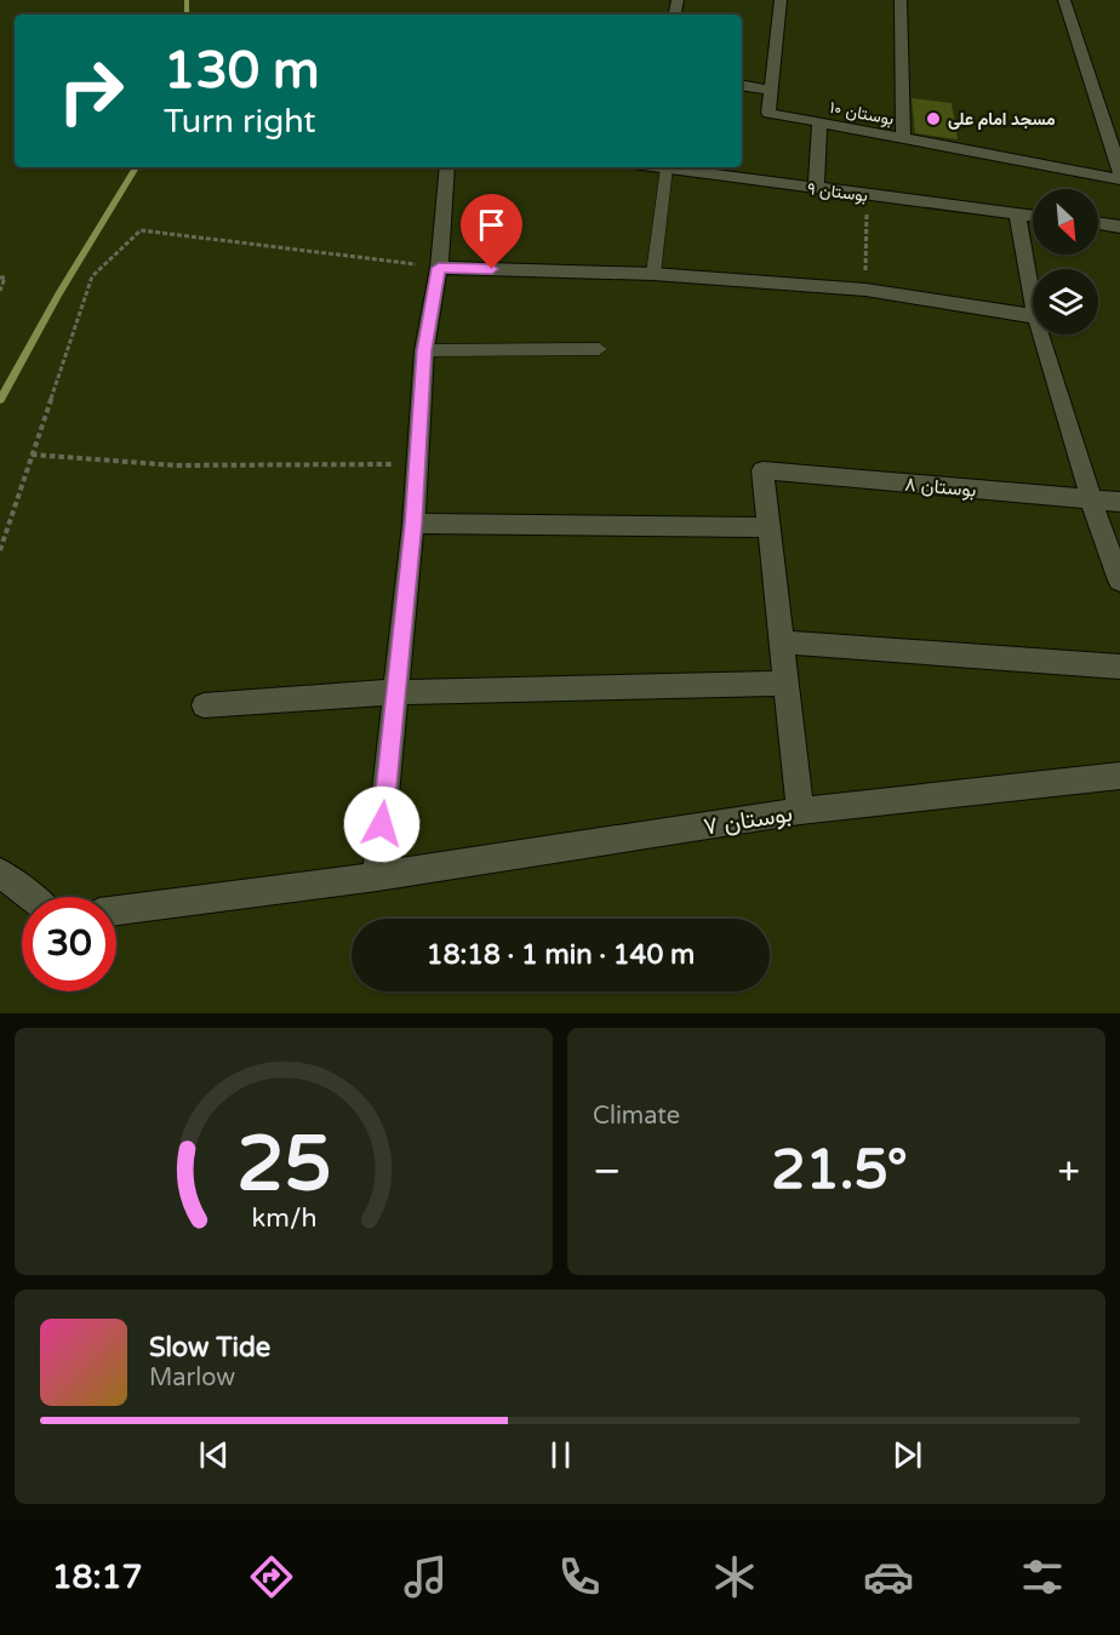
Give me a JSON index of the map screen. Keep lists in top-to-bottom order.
{
  "streets": {
    "street": [
      "بوستان ۱۰",
      "بوستان ۹",
      "بوستان ۸",
      "بوستان ۷"
    ]
  },
  "places": ["مسجد امام علی"],
  "north": "bottom right",
  "page": {
    "turn": ["130 m", "Turn right"],
    "limit": "30",
    "trip": "18:18 · 1 min · 140 m",
    "tile": "Climate",
    "heat": ["−", "21.5°", "+"],
    "song": ["Slow Tide", "Marlow"],
    "tabs": "18:17",
    "gauge": ["25", "km/h"]
  }
}
